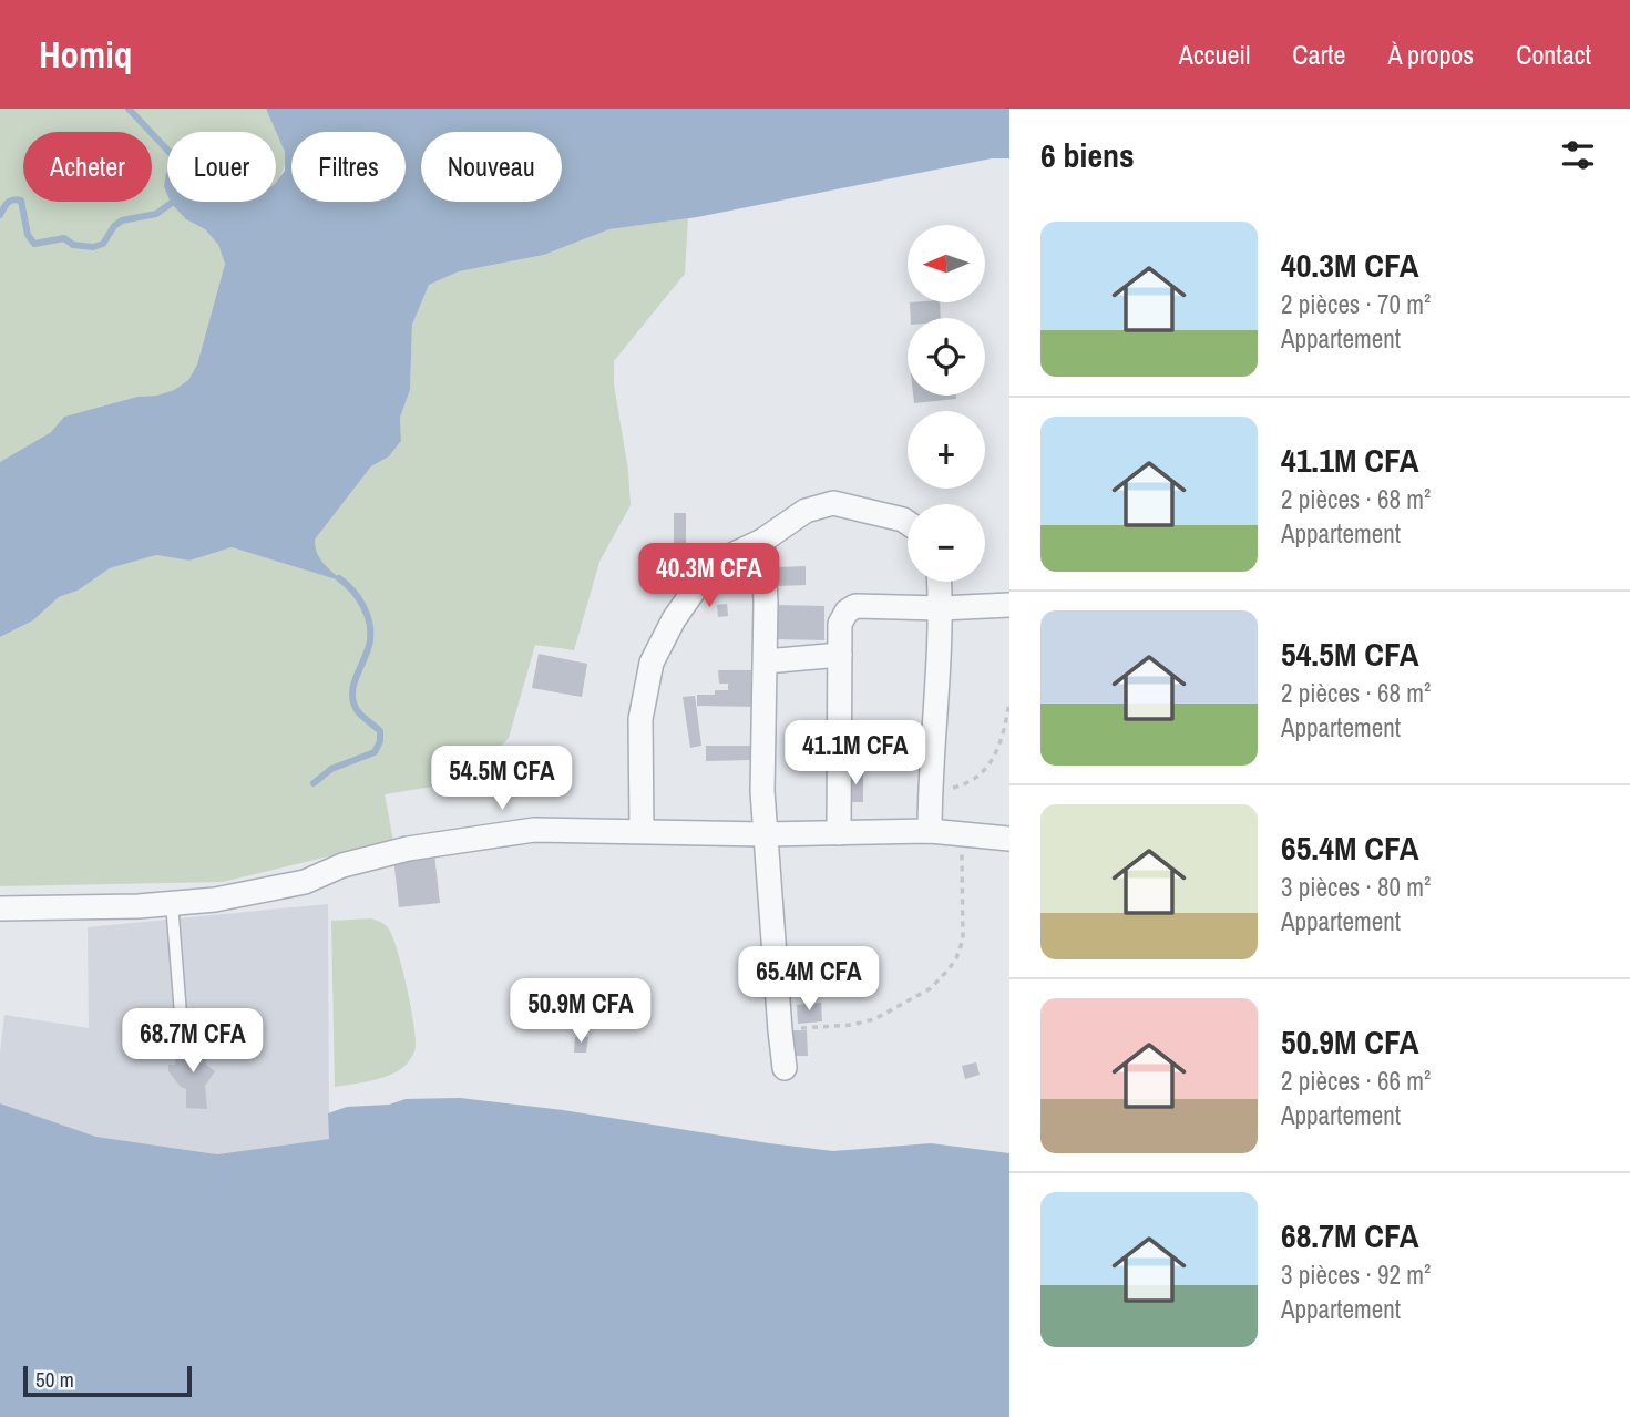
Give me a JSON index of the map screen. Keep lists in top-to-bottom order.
{
  "scale_bar": "50 m",
  "north": "left",
  "page": {
    "header": "Homiq",
    "nav": [
      "Accueil",
      "Carte",
      "À propos",
      "Contact"
    ],
    "heading": "6 biens",
    "chip": [
      "Acheter",
      "Louer",
      "Filtres",
      "Nouveau"
    ],
    "list": [
      {
        "name": "40.3M CFA",
        "note": "2 pièces · 70 m² · Appartement"
      },
      {
        "name": "41.1M CFA",
        "note": "2 pièces · 68 m² · Appartement"
      },
      {
        "name": "54.5M CFA",
        "note": "2 pièces · 68 m² · Appartement"
      },
      {
        "name": "65.4M CFA",
        "note": "3 pièces · 80 m² · Appartement"
      },
      {
        "name": "50.9M CFA",
        "note": "2 pièces · 66 m² · Appartement"
      },
      {
        "name": "68.7M CFA",
        "note": "3 pièces · 92 m² · Appartement"
      }
    ],
    "map_buttons": ["+", "−"],
    "price": [
      "40.3M CFA",
      "41.1M CFA",
      "54.5M CFA",
      "65.4M CFA",
      "50.9M CFA",
      "68.7M CFA"
    ],
    "scale": "50 m"
  }
}
